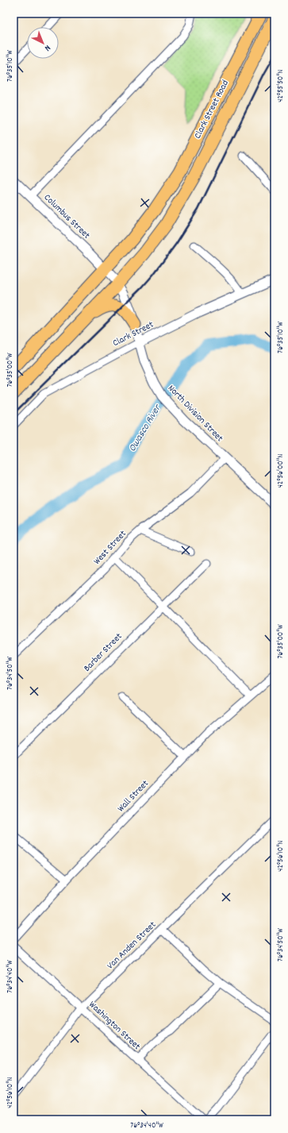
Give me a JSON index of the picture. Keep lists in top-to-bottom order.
{
  "streets": {
    "highway": ["Clark Street Road"],
    "street": [
      "Columbus Street",
      "Clark Street",
      "North Division Street",
      "West Street",
      "Barber Street",
      "Wall Street",
      "Van Anden Street",
      "Washington Street"
    ]
  },
  "crossings": [
    ["Clark Street Road", "Columbus Street"],
    ["Clark Street Road", "North Division Street"],
    ["Columbus Street", "North Division Street"],
    ["Clark Street", "North Division Street"],
    ["North Division Street", "West Street"],
    ["Van Anden Street", "Washington Street"]
  ],
  "water": ["Owasco River"],
  "north": "bottom right",
  "coordinates": [
    "76°35'10\"W",
    "42°55'50\"N",
    "76°35'00\"W",
    "42°56'00\"N",
    "76°34'50\"W",
    "42°56'10\"N",
    "76°34'40\"W"
  ]
}
